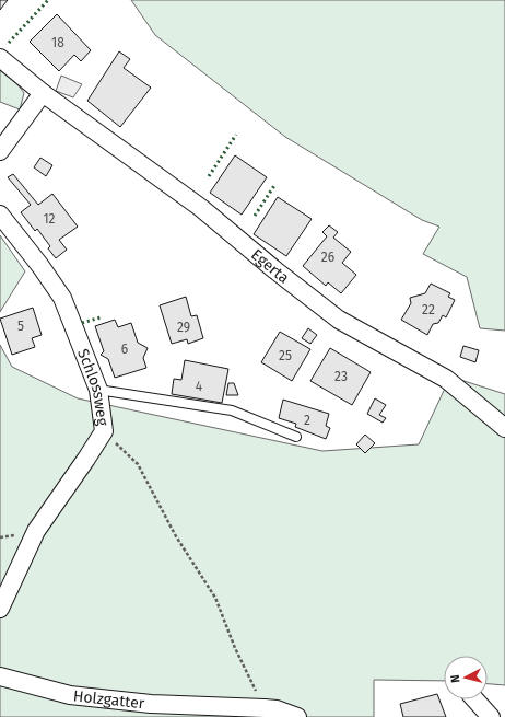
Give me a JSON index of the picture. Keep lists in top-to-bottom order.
{
  "streets": {
    "street": ["Egerta", "Schlossweg", "Holzgatter"]
  },
  "house_numbers": [
    "18",
    "12",
    "26",
    "22",
    "5",
    "29",
    "6",
    "25",
    "23",
    "4",
    "2"
  ],
  "north": "left"
}
